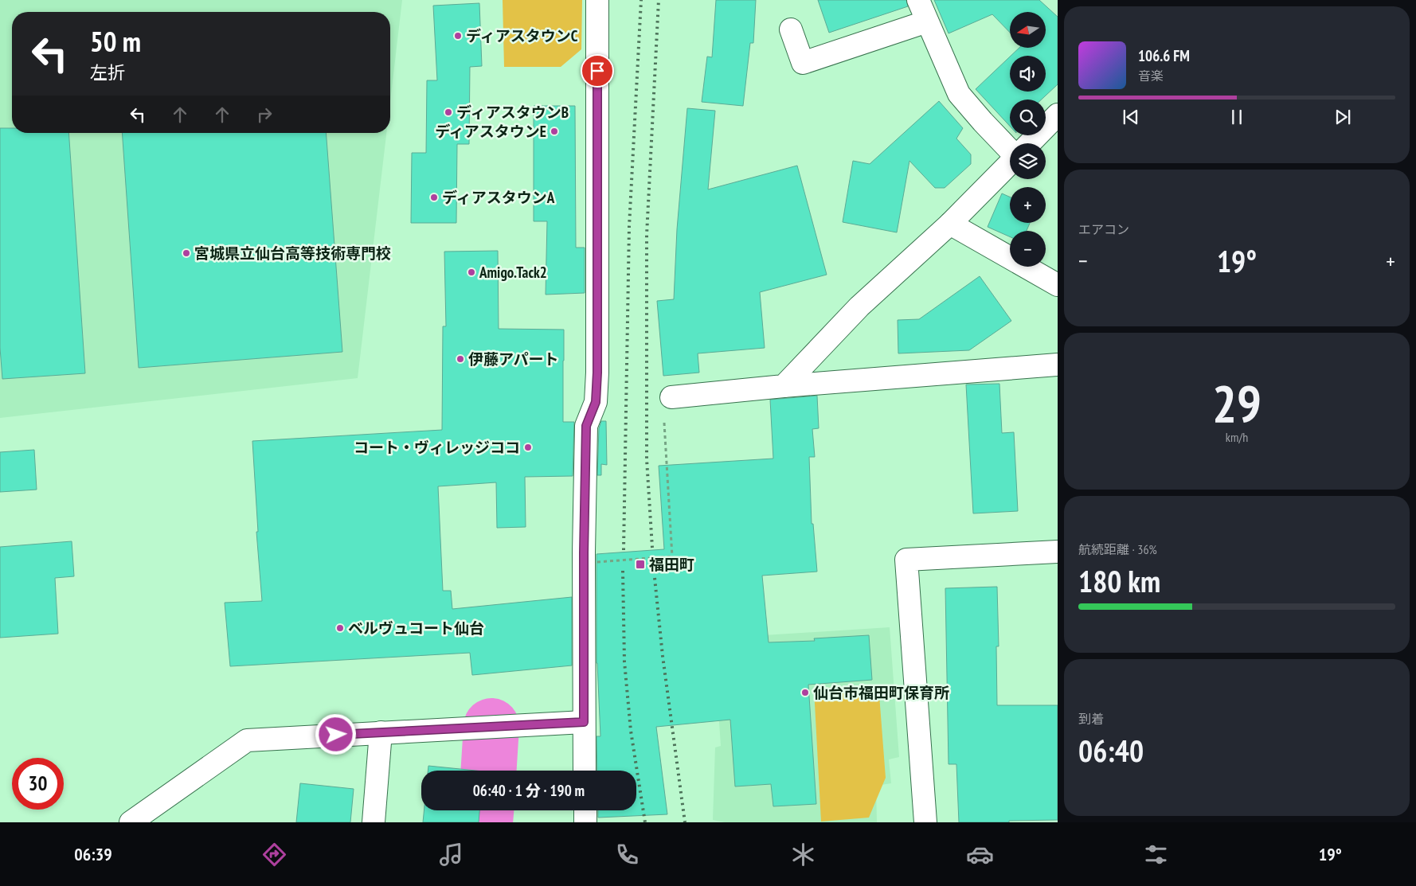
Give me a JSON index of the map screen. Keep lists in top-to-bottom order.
{
  "places": {
    "other": [
      "ディアスタウンC",
      "ディアスタウンB",
      "ディアスタウンE",
      "ディアスタウンA",
      "宮城県立仙台高等技術専門校",
      "Amigo.Tack2",
      "伊藤アパート",
      "コート・ヴィレッジココ",
      "ベルヴュコート仙台",
      "仙台市福田町保育所"
    ],
    "transit": ["福田町"]
  },
  "north": "left",
  "page": {
    "map_buttons": ["+", "−"],
    "turn": ["50 m", "左折"],
    "song": ["106.6 FM", "音楽"],
    "tile": [
      "エアコン",
      ["29", "km/h"],
      ["航続距離 · 36%", "180 km"],
      ["到着", "06:40"]
    ],
    "heat": ["−", "19°", "+"],
    "limit": "30",
    "trip": "06:40 · 1 分 · 190 m",
    "tabs": ["06:39", "19°"]
  }
}
